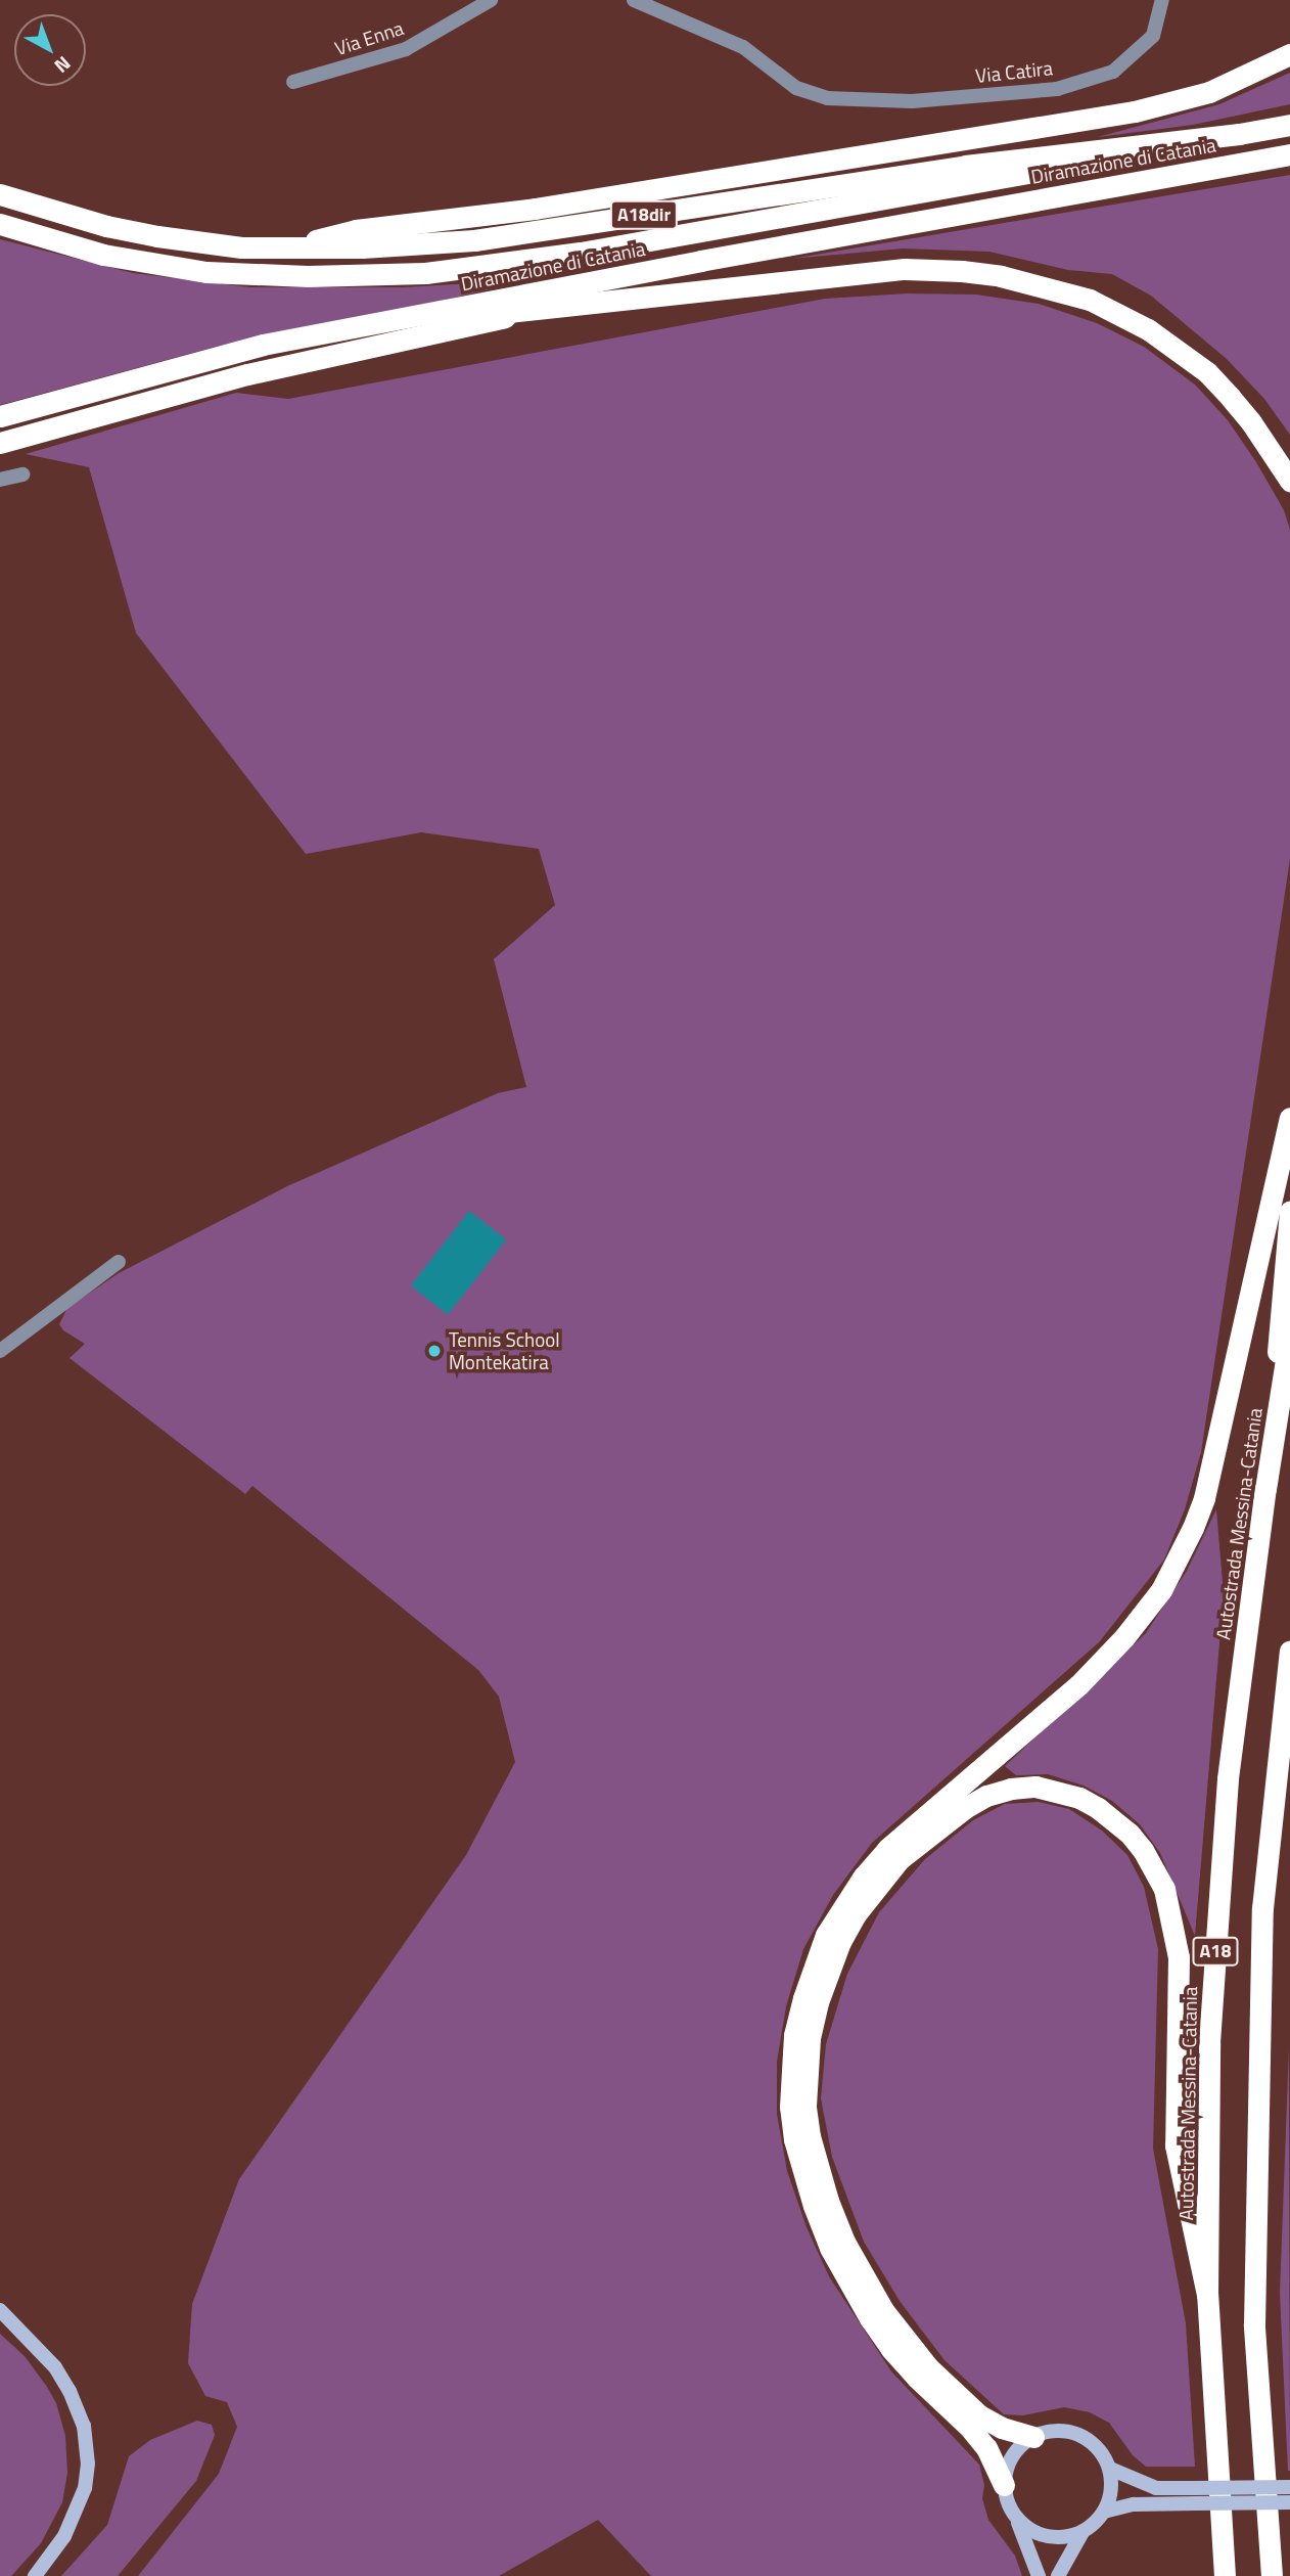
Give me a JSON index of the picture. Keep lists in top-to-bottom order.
{
  "streets": {
    "highway": [
      "Diramazione di Catania",
      "A18dir",
      "Autostrada Messina-Catania",
      "A18"
    ],
    "street": ["Via Enna", "Via Catira"]
  },
  "places": ["Tennis School Montekatira"],
  "north": "bottom right"
}
